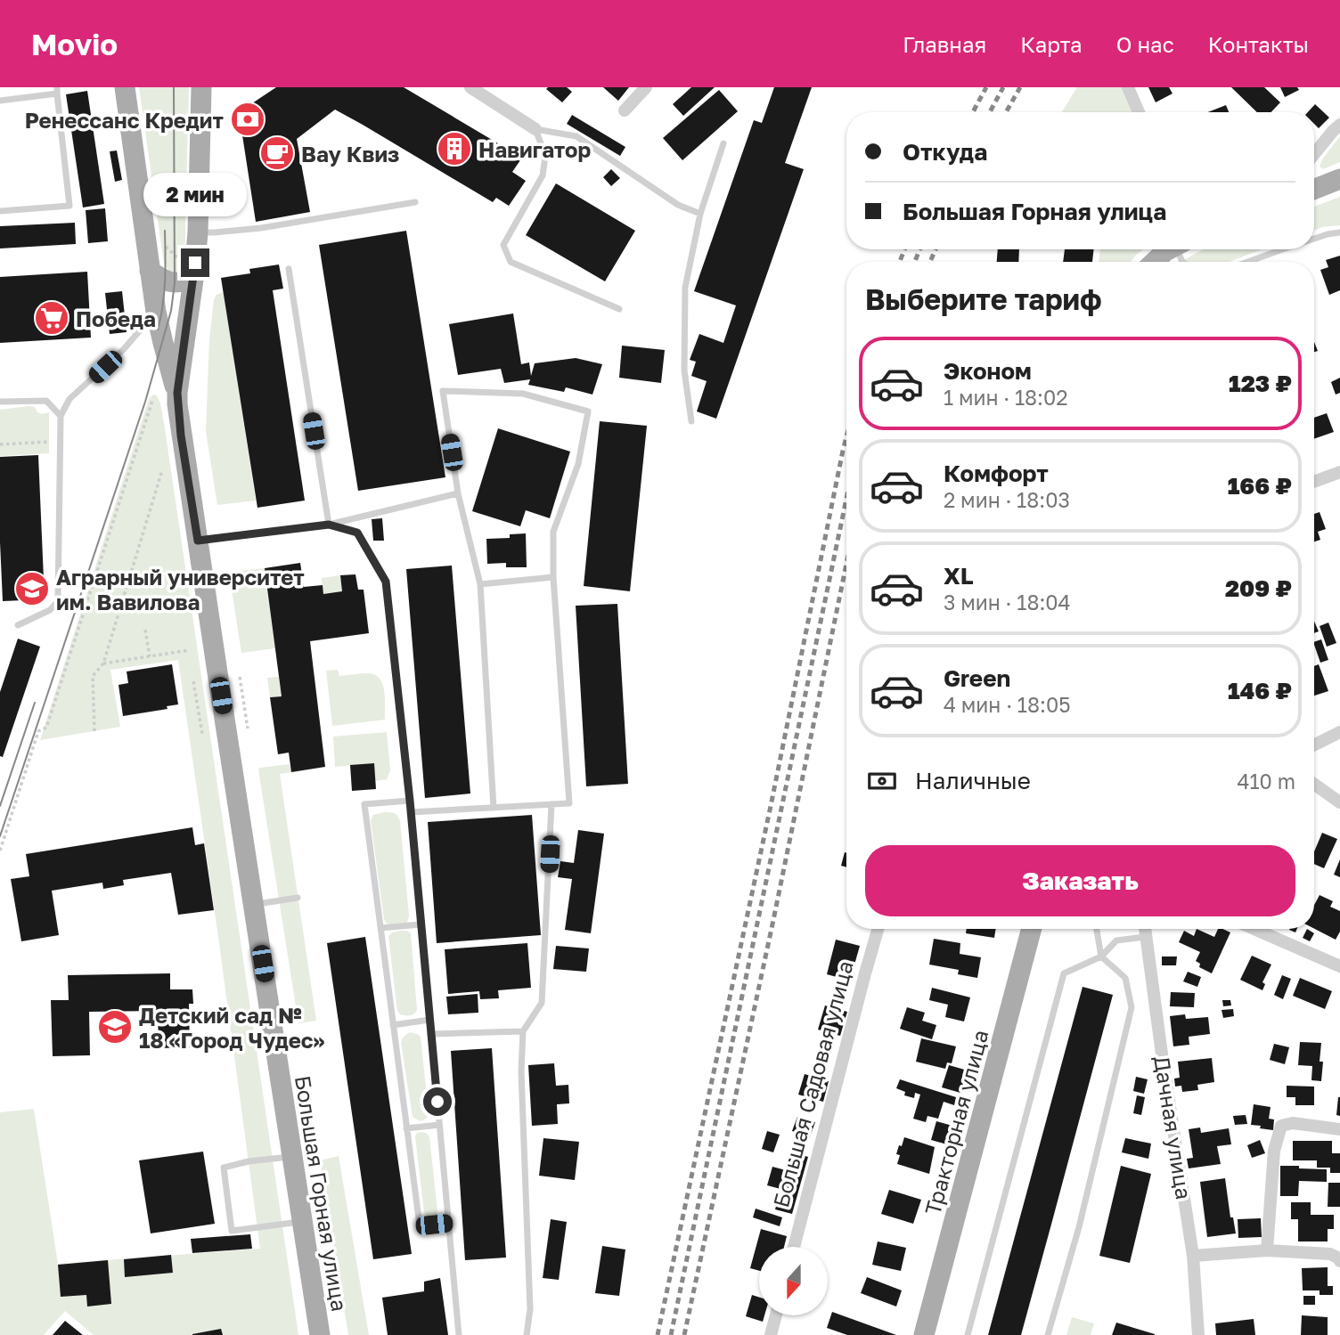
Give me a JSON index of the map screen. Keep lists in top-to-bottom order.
{
  "streets": {
    "main road": ["Тракторная улица", "Большая Горная улица"],
    "street": ["Большая Садовая улица", "Дачная улица"]
  },
  "places": {
    "bank": ["Ренессанс Кредит"],
    "building": ["Навигатор"],
    "cafe": ["Вау Квиз"],
    "supermarket": ["Победа"],
    "school or university": ["Аграрный университет им. Вавилова", "Детский сад № 18 «Город Чудес»"]
  },
  "north": "bottom",
  "page": {
    "header": "Movio",
    "nav": [
      "Главная",
      "Карта",
      "О нас",
      "Контакты"
    ],
    "banner": ["Откуда", "Большая Горная улица"],
    "bubble": "2 мин",
    "heading": "Выберите тариф",
    "list": [
      {
        "name": "Эконом",
        "note": "1 мин · 18:02",
        "value": "123 ₽"
      },
      {
        "name": "Комфорт",
        "note": "2 мин · 18:03",
        "value": "166 ₽"
      },
      {
        "name": "XL",
        "note": "3 мин · 18:04",
        "value": "209 ₽"
      },
      {
        "name": "Green",
        "note": "4 мин · 18:05",
        "value": "146 ₽"
      }
    ],
    "pay": ["Наличные", "410 m"],
    "buttons": "Заказать"
  }
}
